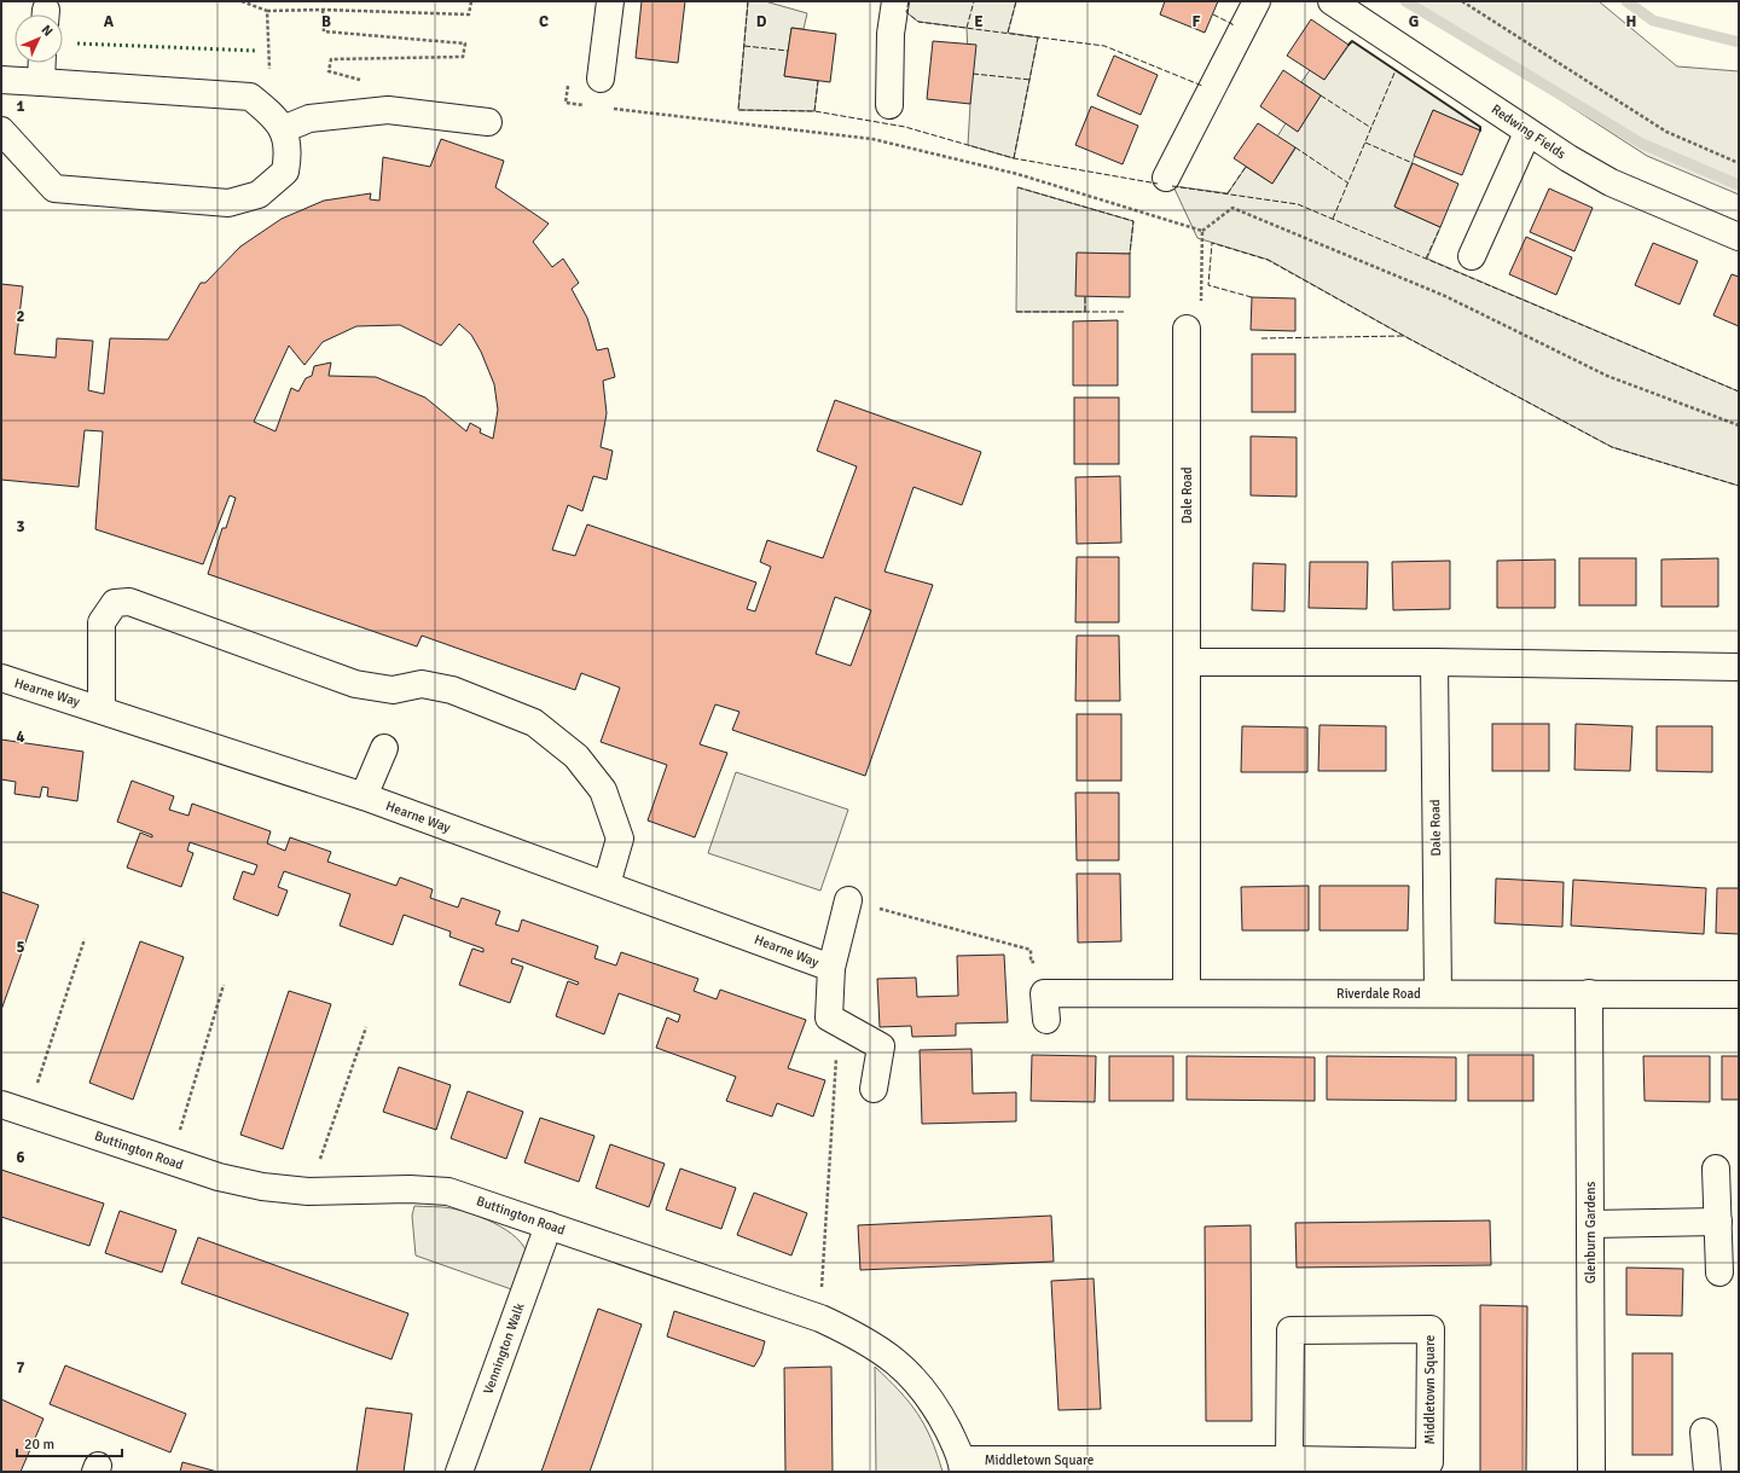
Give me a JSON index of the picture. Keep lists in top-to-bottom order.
{
  "streets": {
    "street": [
      "Redwing Fields",
      "Dale Road",
      "Hearne Way",
      "Riverdale Road",
      "Buttington Road",
      "Glenburn Gardens",
      "Vennington Walk",
      "Middletown Square"
    ]
  },
  "crossings": [
    ["Dale Road", "Riverdale Road"],
    ["Riverdale Road", "Glenburn Gardens"],
    ["Buttington Road", "Vennington Walk"],
    ["Buttington Road", "Middletown Square"]
  ],
  "scale_bar": "20 m",
  "north": "top right",
  "grid": {
    "columns": [
      "A",
      "B",
      "C",
      "D",
      "E",
      "F",
      "G",
      "H"
    ],
    "rows": [
      "1",
      "2",
      "3",
      "4",
      "5",
      "6",
      "7"
    ]
  }
}
